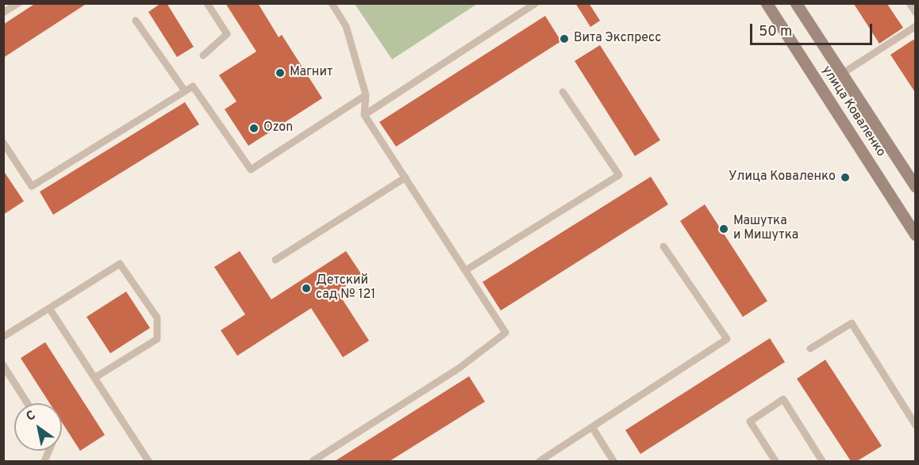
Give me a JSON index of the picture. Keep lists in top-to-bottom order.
{
  "streets": {
    "main road": ["улица Коваленко"]
  },
  "places": [
    "Вита Экспресс",
    "Магнит",
    "Ozon",
    "Улица Коваленко",
    "Машутка и Мишутка",
    "Детский сад № 121"
  ],
  "scale_bar": "50 m",
  "north": "top left"
}
